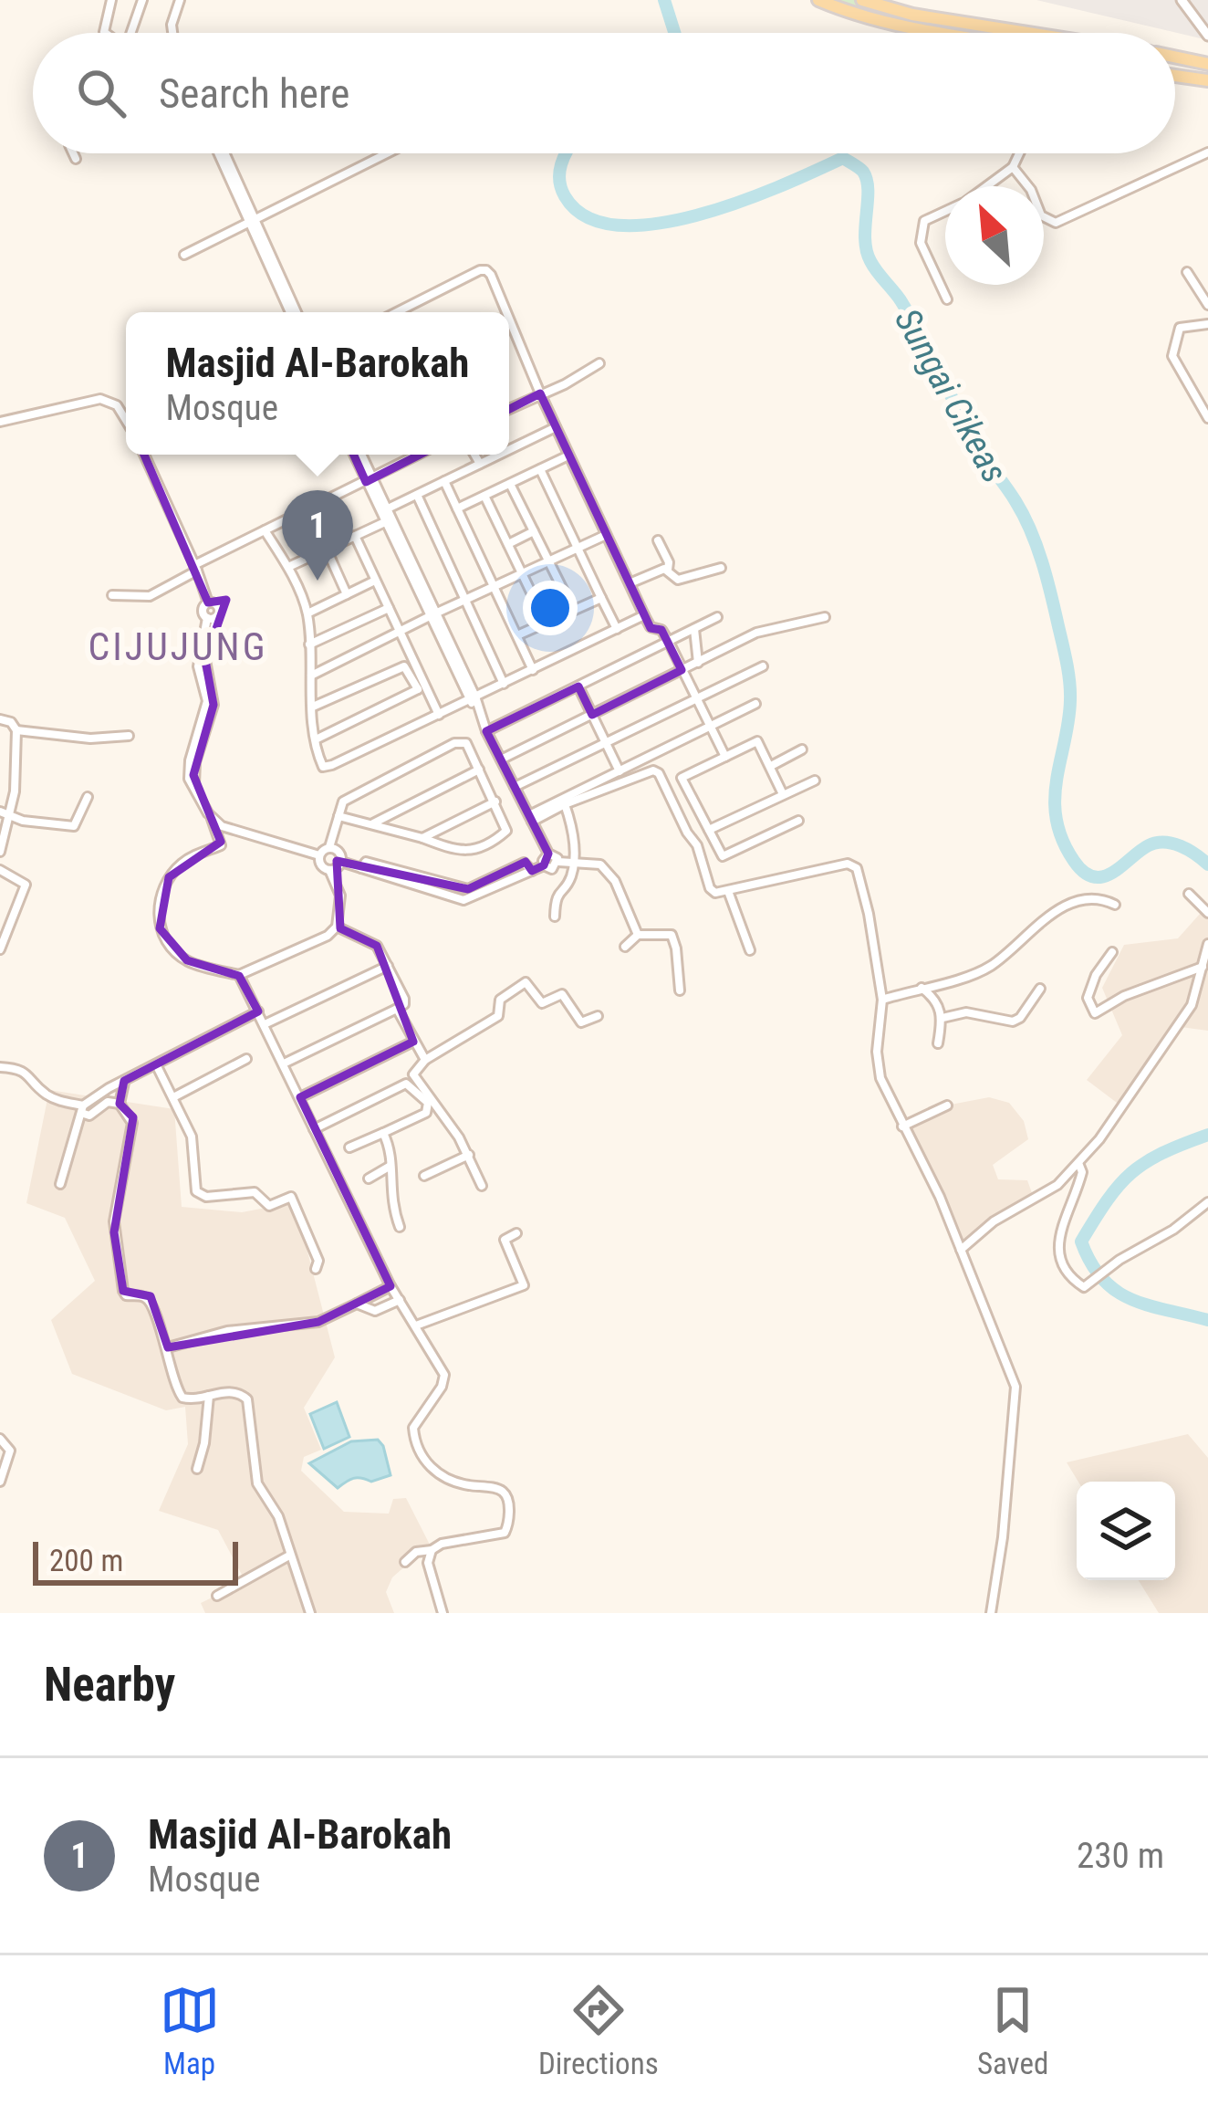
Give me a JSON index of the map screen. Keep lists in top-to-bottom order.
{
  "districts": ["CIJUJUNG"],
  "water": ["Sungai Cikeas"],
  "scale_bar": "200 m",
  "north": "top left",
  "page": {
    "search": "Search here",
    "popup": ["Masjid Al-Barokah", "Mosque"],
    "pins": "1",
    "scale": "200 m",
    "heading": "Nearby",
    "list": [
      {
        "mark": "1",
        "name": "Masjid Al-Barokah",
        "note": "Mosque",
        "value": "230 m"
      }
    ],
    "nav": ["Map", "Directions", "Saved"]
  }
}
